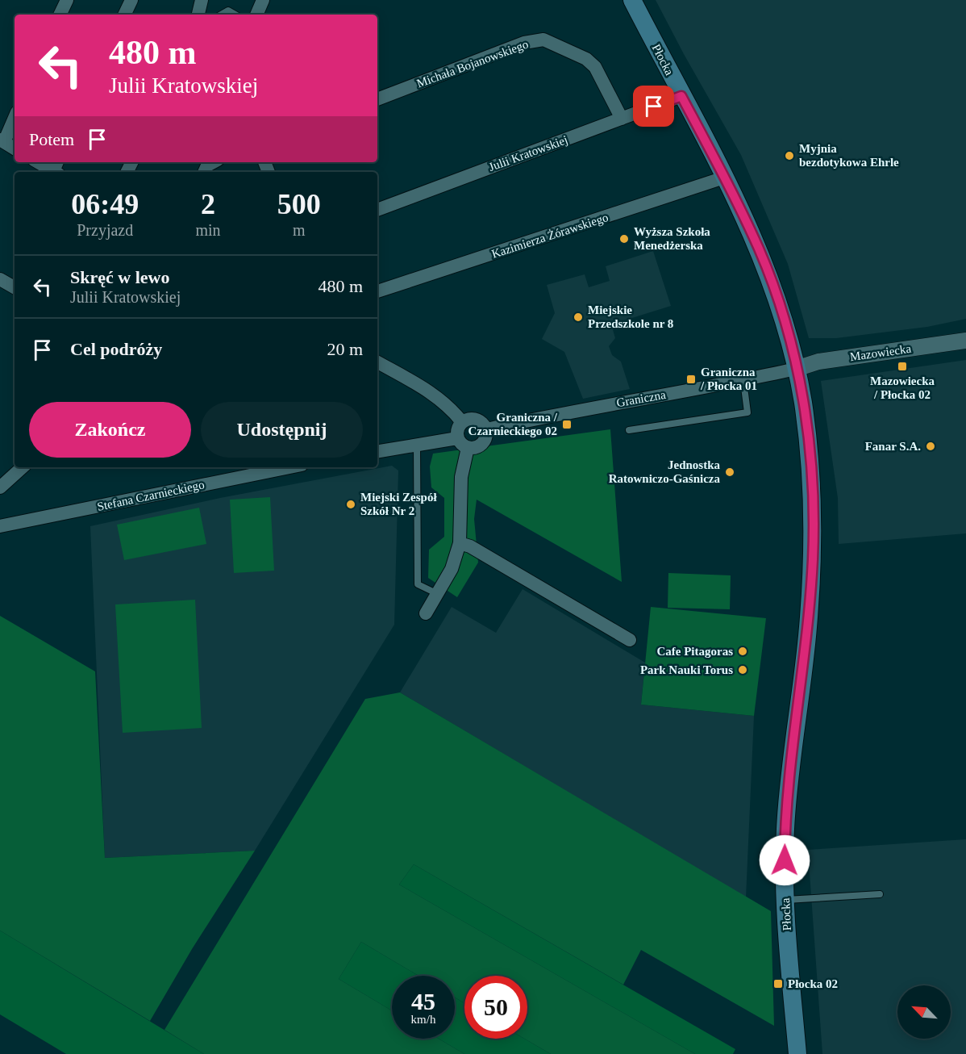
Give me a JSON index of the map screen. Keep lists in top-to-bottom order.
{
  "streets": {
    "main road": ["Płocka"],
    "street": [
      "Michała Bojanowskiego",
      "Julii Kratowskiej",
      "Kazimierza Żórawskiego",
      "Mazowiecka",
      "Graniczna",
      "Stefana Czarnieckiego"
    ]
  },
  "crossings": [
    ["Płocka", "Julii Kratowskiej"],
    ["Płocka", "Kazimierza Żórawskiego"],
    ["Płocka", "Mazowiecka"],
    ["Płocka", "Graniczna"],
    ["Michała Bojanowskiego", "Julii Kratowskiej"],
    ["Mazowiecka", "Graniczna"]
  ],
  "places": {
    "other": [
      "Myjnia bezdotykowa Ehrle",
      "Wyższa Szkoła Menedżerska",
      "Miejskie Przedszkole nr 8",
      "Fanar S.A.",
      "Jednostka Ratowniczo-Gaśnicza",
      "Miejski Zespół Szkół Nr 2",
      "Cafe Pitagoras",
      "Park Nauki Torus"
    ],
    "transit": [
      "Mazowiecka / Płocka 02",
      "Graniczna / Płocka 01",
      "Graniczna / Czarnieckiego 02",
      "Płocka 02"
    ]
  },
  "north": "top left",
  "page": {
    "turn": ["480 m", "Julii Kratowskiej"],
    "then": "Potem",
    "eta": [
      "06:49",
      "Przyjazd",
      "2",
      "min",
      "500",
      "m"
    ],
    "list": [
      {
        "name": "Skręć w lewo",
        "note": "Julii Kratowskiej",
        "value": "480 m"
      },
      {
        "name": "Cel podróży",
        "value": "20 m"
      }
    ],
    "buttons": ["Zakończ", "Udostępnij"],
    "speed": "45 km/h",
    "limit": "50"
  }
}
